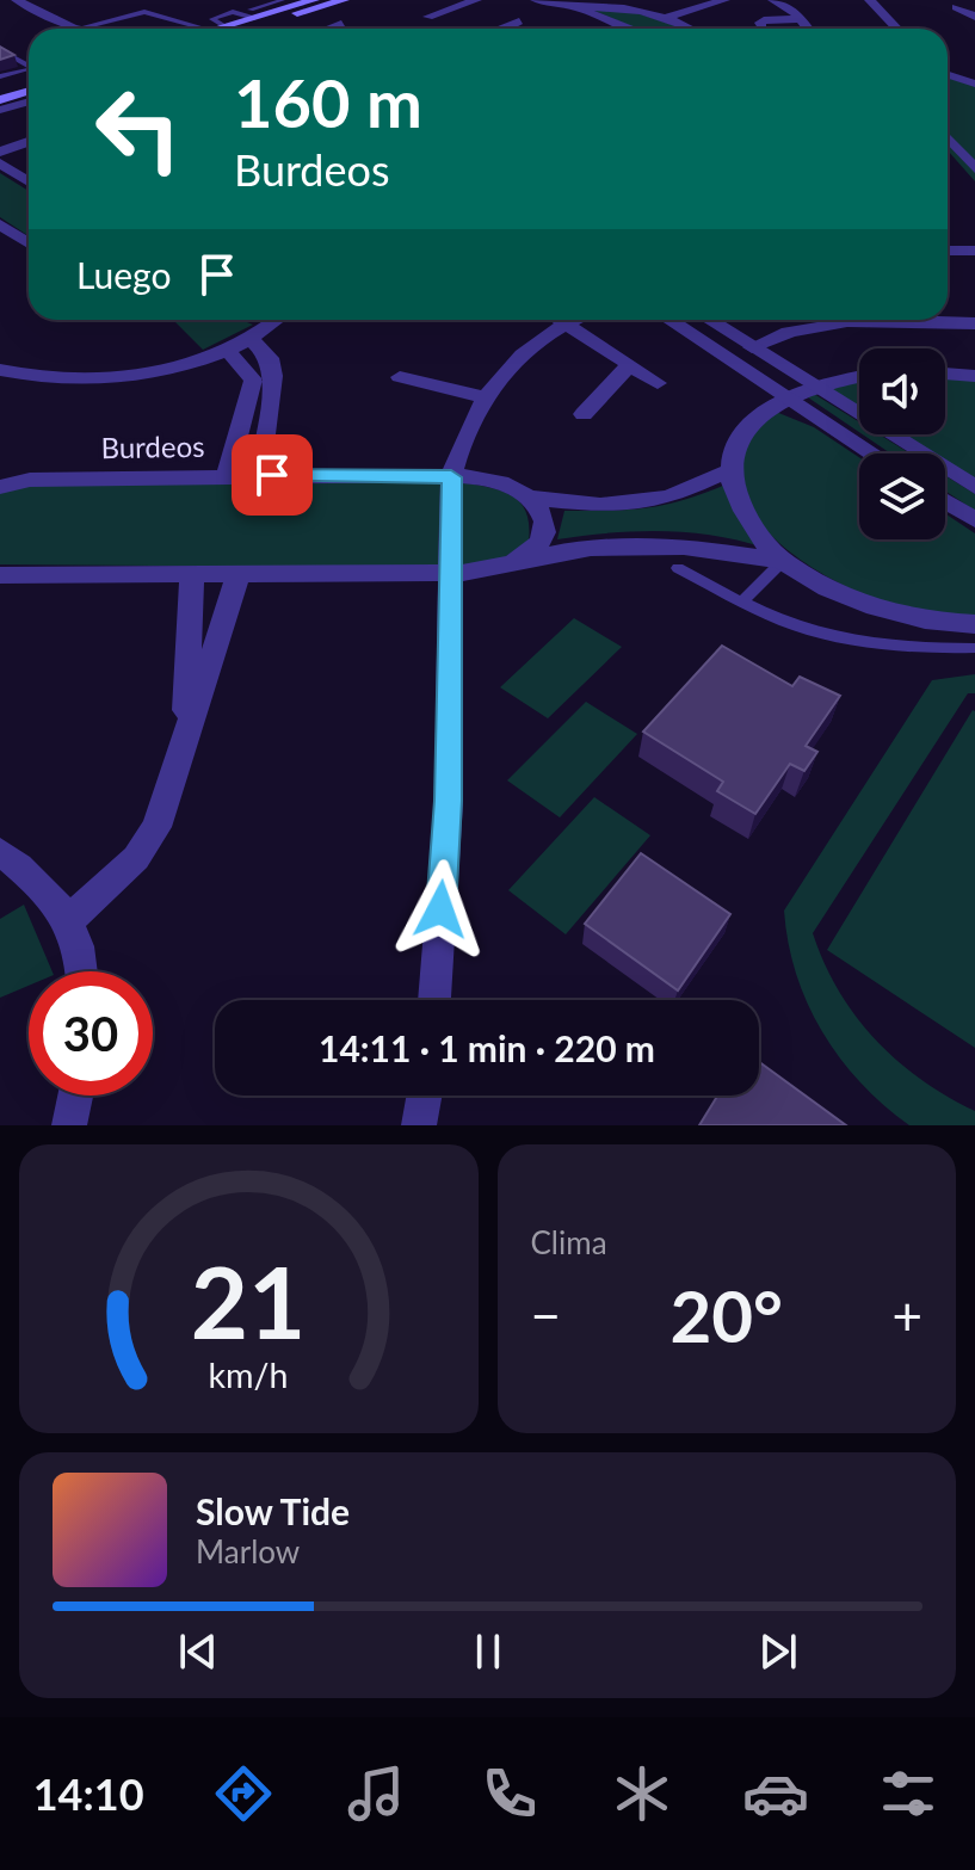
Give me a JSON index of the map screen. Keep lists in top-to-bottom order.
{
  "streets": {
    "street": ["Burdeos"]
  },
  "page": {
    "turn": ["160 m", "Burdeos"],
    "then": "Luego",
    "limit": "30",
    "trip": "14:11 · 1 min · 220 m",
    "tile": "Clima",
    "heat": ["−", "20°", "+"],
    "song": ["Slow Tide", "Marlow"],
    "tabs": "14:10",
    "gauge": ["21", "km/h"]
  }
}
